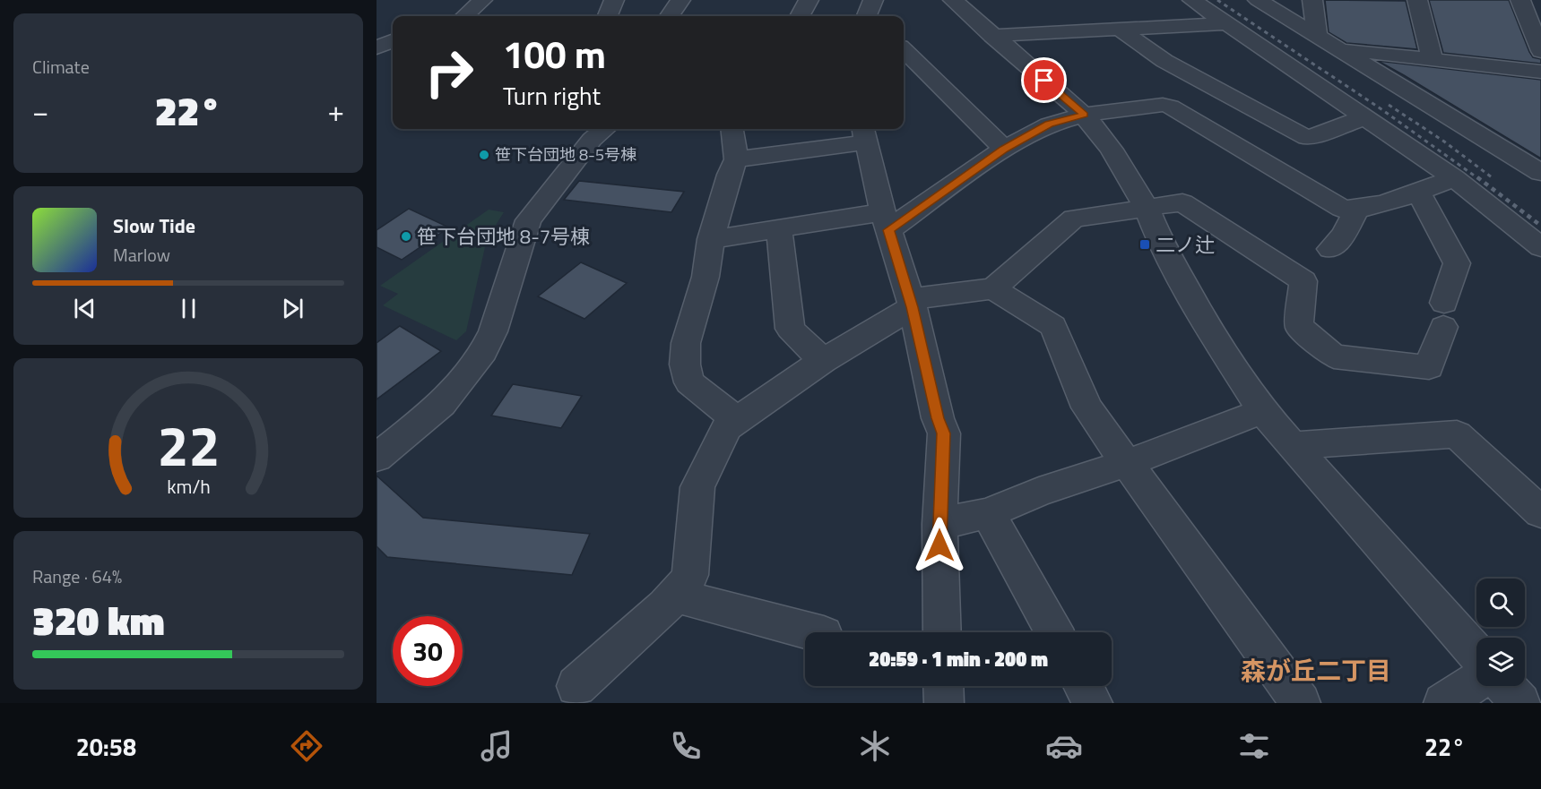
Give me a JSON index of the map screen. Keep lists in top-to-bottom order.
{
  "districts": ["森が丘二丁目"],
  "places": {
    "other": ["笹下台団地 8-5号棟", "笹下台団地 8-7号棟"],
    "transit": ["二ノ辻"]
  },
  "page": {
    "tile": [
      "Climate",
      ["Range · 64%", "320 km"]
    ],
    "turn": ["100 m", "Turn right"],
    "heat": ["−", "22°", "+"],
    "song": ["Slow Tide", "Marlow"],
    "limit": "30",
    "trip": "20:59 · 1 min · 200 m",
    "tabs": ["20:58", "22°"],
    "gauge": ["22", "km/h"]
  }
}
